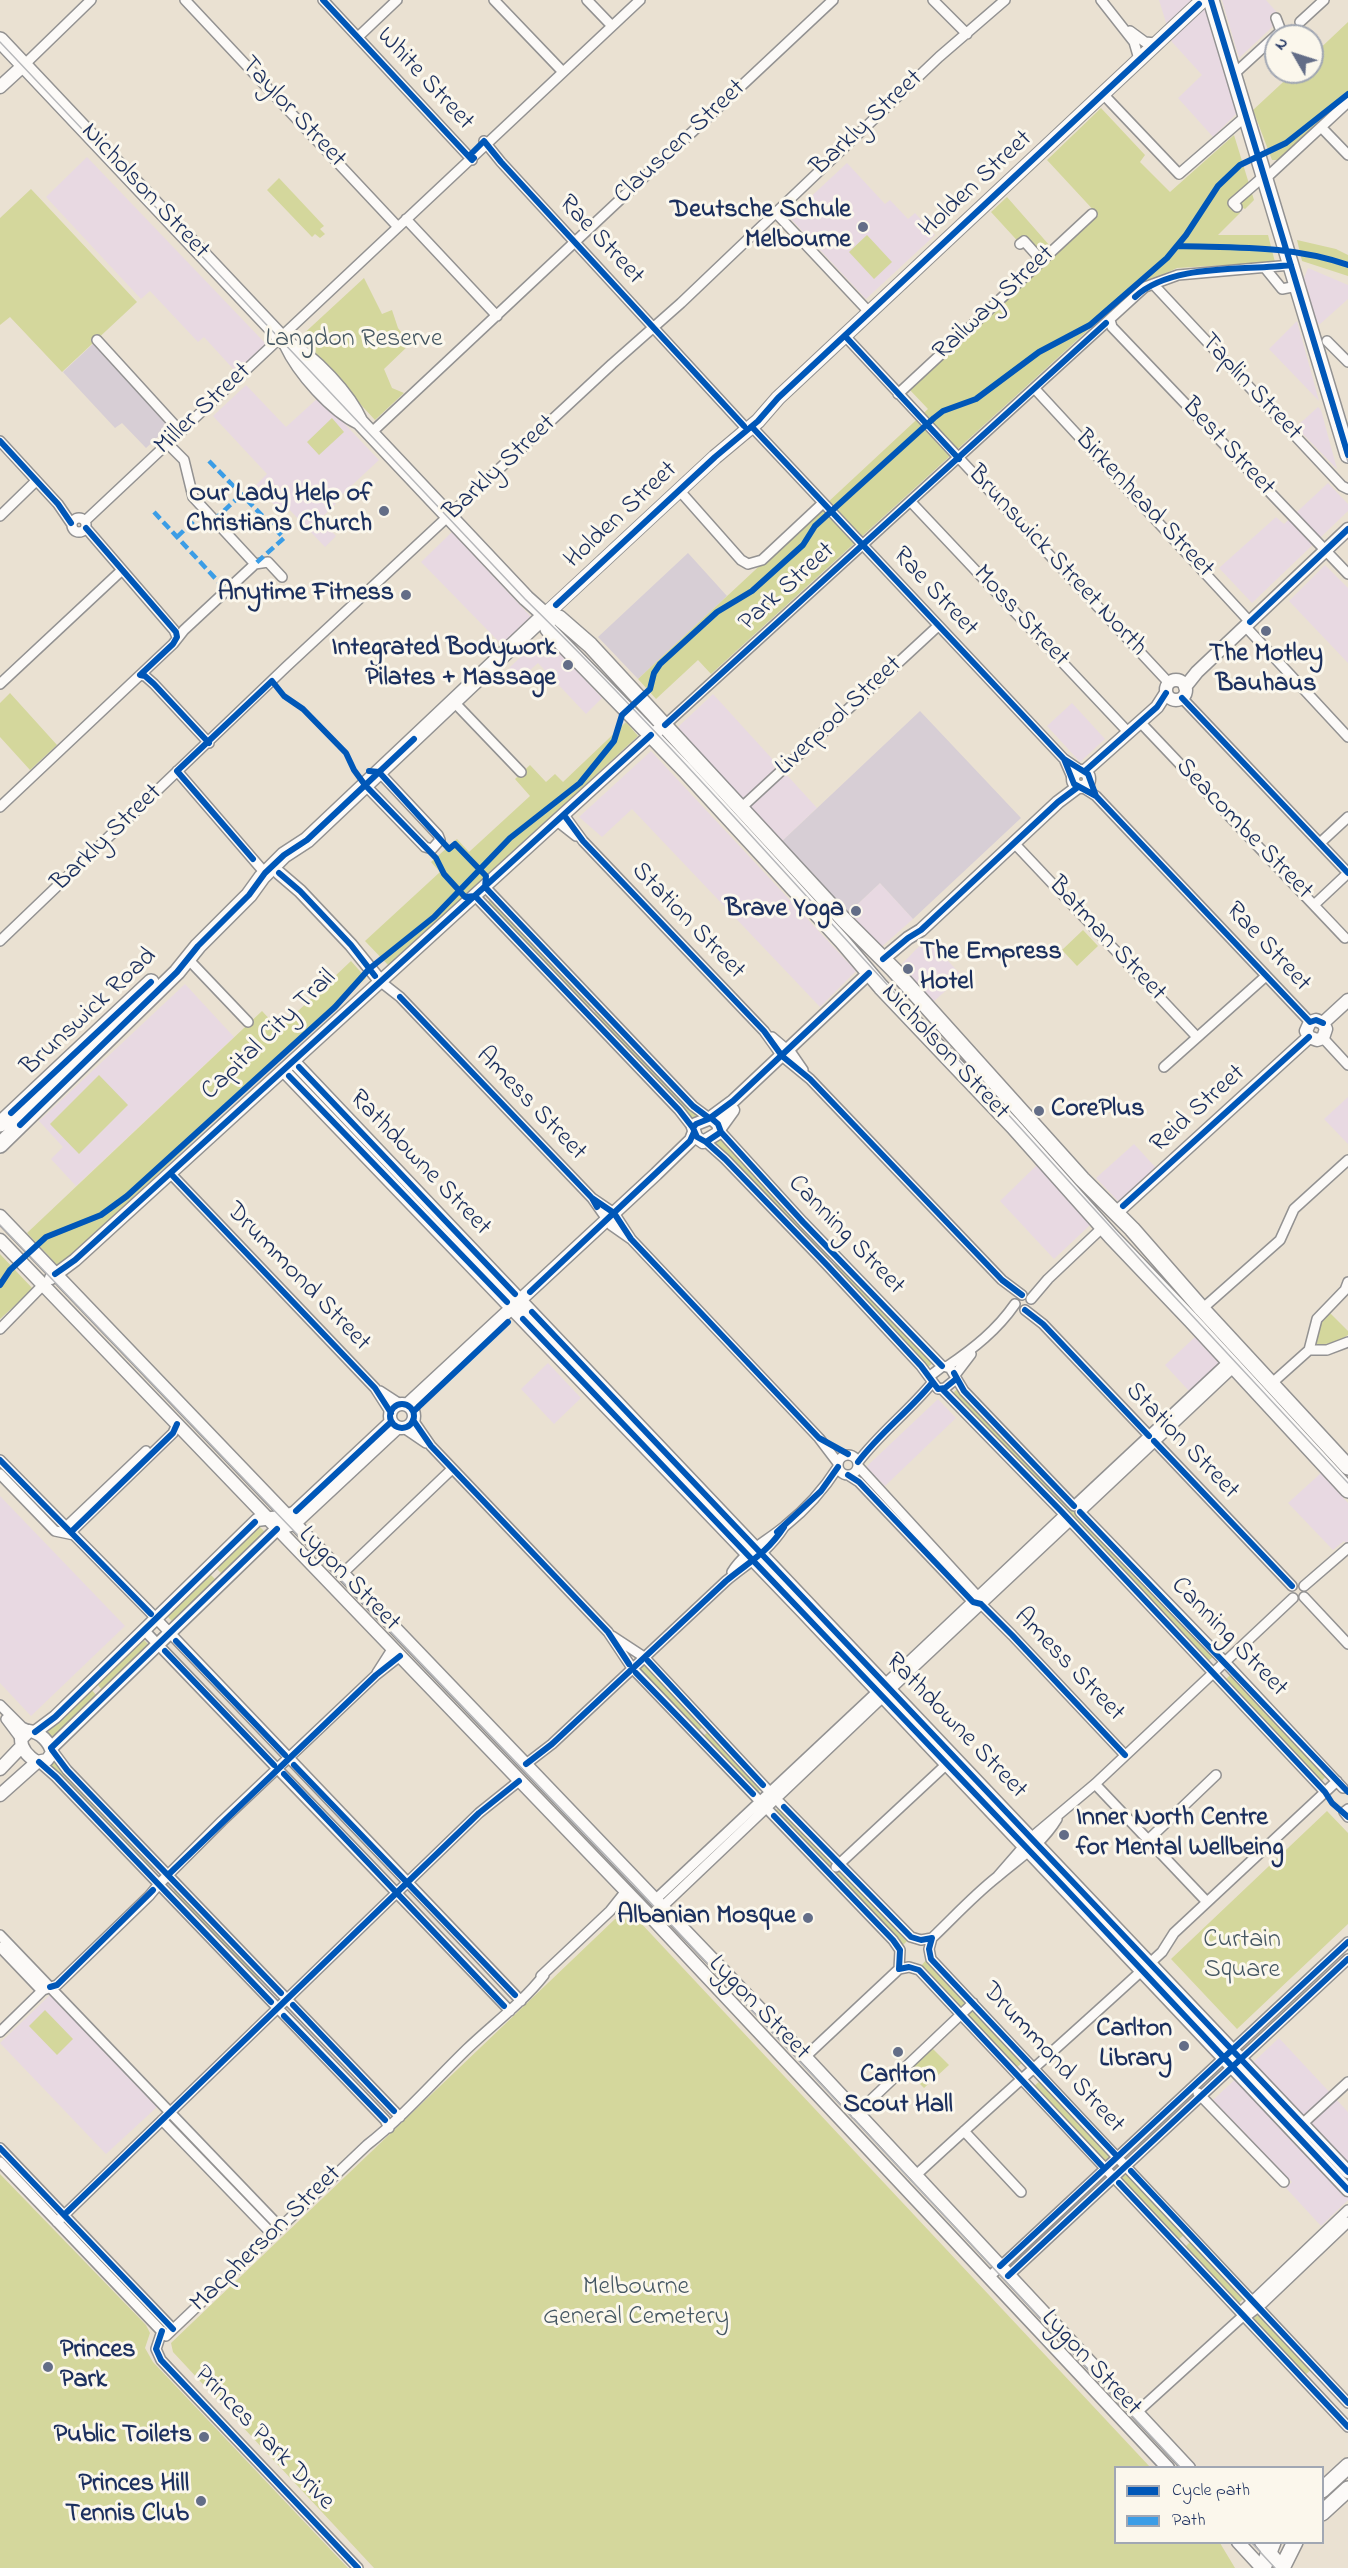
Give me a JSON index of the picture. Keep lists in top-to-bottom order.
{
  "streets": {
    "main road": ["Holden Street", "Nicholson Street", "Brunswick Road"],
    "street": [
      "White Street",
      "Taylor Street",
      "Barkly Street",
      "Clauscen Street",
      "Rae Street",
      "Railway Street",
      "Taplin Street",
      "Miller Street",
      "Best Street",
      "Birkenhead Street",
      "Brunswick Street North",
      "Park Street",
      "Moss Street",
      "Liverpool Street",
      "Seacombe Street",
      "Station Street",
      "Batman Street",
      "Amess Street",
      "Reid Street",
      "Rathdowne Street",
      "Canning Street",
      "Drummond Street",
      "Lygon Street",
      "Macpherson Street",
      "Princes Park Drive"
    ],
    "cycle path": ["Capital City Trail"]
  },
  "crossings": [
    ["White Street", "Miller Street"],
    ["Taylor Street", "Clauscen Street"],
    ["Taylor Street", "Miller Street"],
    ["Barkly Street", "Nicholson Street"],
    ["Barkly Street", "Rae Street"],
    ["Clauscen Street", "Nicholson Street"],
    ["Clauscen Street", "Rae Street"],
    ["Holden Street", "Nicholson Street"],
    ["Holden Street", "Rae Street"],
    ["Holden Street", "Brunswick Street North"],
    ["Holden Street", "Brunswick Road"],
    ["Nicholson Street", "Miller Street"],
    ["Nicholson Street", "Park Street"],
    ["Nicholson Street", "Liverpool Street"],
    ["Nicholson Street", "Brunswick Road"],
    ["Nicholson Street", "Reid Street"],
    ["Rae Street", "Miller Street"],
    ["Rae Street", "Park Street"],
    ["Rae Street", "Liverpool Street"],
    ["Rae Street", "Reid Street"],
    ["Railway Street", "Brunswick Street North"],
    ["Taplin Street", "Park Street"],
    ["Best Street", "Park Street"],
    ["Birkenhead Street", "Park Street"],
    ["Brunswick Street North", "Park Street"],
    ["Park Street", "Moss Street"],
    ["Park Street", "Station Street"],
    ["Park Street", "Amess Street"],
    ["Park Street", "Rathdowne Street"],
    ["Park Street", "Drummond Street"],
    ["Park Street", "Lygon Street"],
    ["Brunswick Road", "Amess Street"],
    ["Lygon Street", "Macpherson Street"],
    ["Macpherson Street", "Princes Park Drive"]
  ],
  "parks": ["Langdon Reserve", "Curtain Square", "Melbourne General Cemetery"],
  "places": [
    "Deutsche Schule Melbourne",
    "Our Lady Help of Christians Church",
    "Anytime Fitness",
    "The Motley Bauhaus",
    "Integrated Bodywork Pilates + Massage",
    "Brave Yoga",
    "The Empress Hotel",
    "CorePlus",
    "Inner North Centre for Mental Wellbeing",
    "Albanian Mosque",
    "Carlton Library",
    "Carlton Scout Hall",
    "Princes Park",
    "Public Toilets",
    "Princes Hill Tennis Club"
  ],
  "legend": ["Cycle path", "Path"],
  "north": "top left"
}
